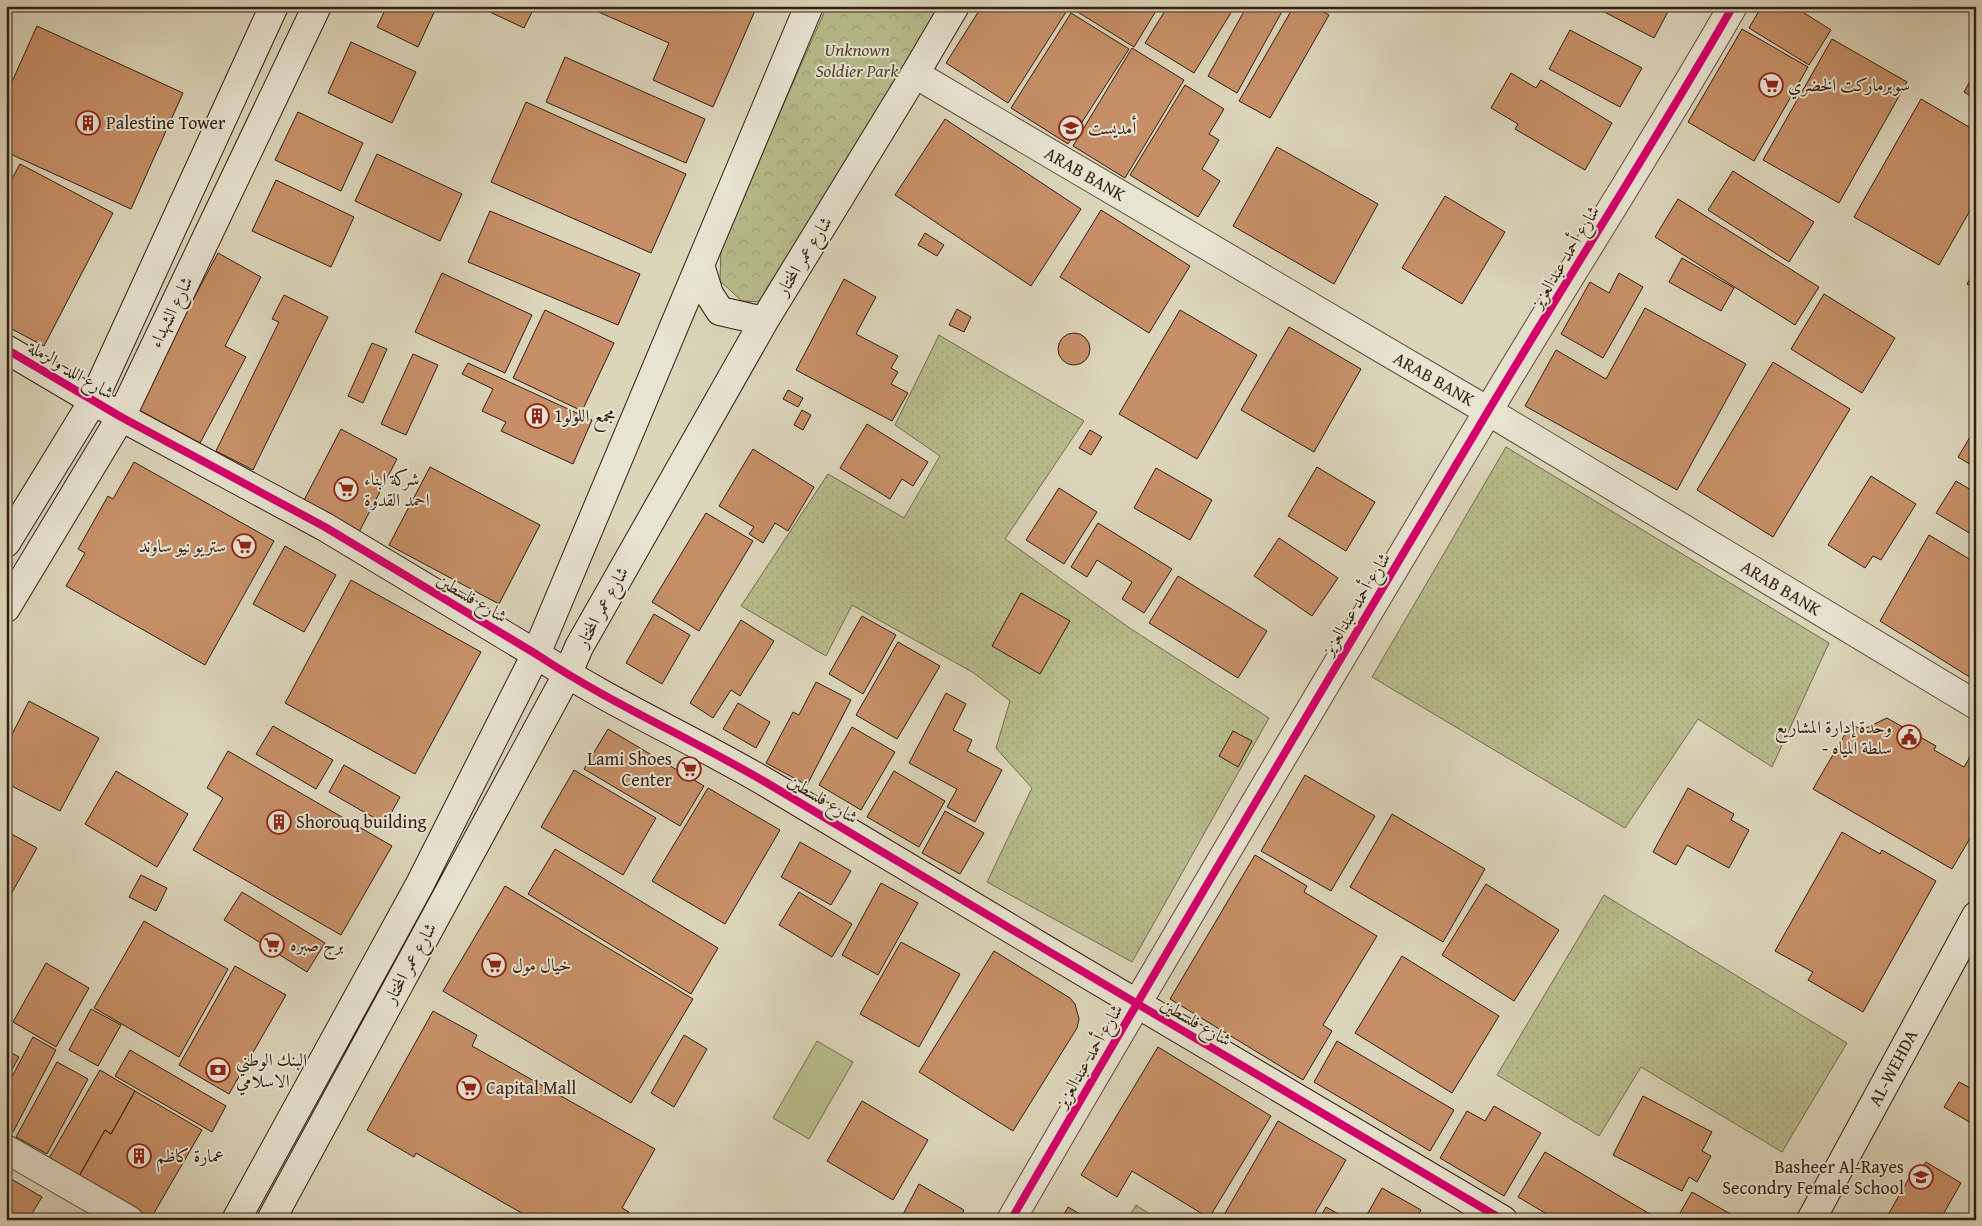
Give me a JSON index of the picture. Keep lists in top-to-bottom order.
{
  "streets": {
    "street": [
      "ARAB BANK",
      "شارع عمر المختار",
      "شارع أحمد عبدالعزيز",
      "شارع الشهداء",
      "شارع اللد والرملة",
      "شارع فلسطين",
      "AL-WEHDA"
    ]
  },
  "crossings": [
    ["ARAB BANK", "شارع عمر المختار"],
    ["ARAB BANK", "شارع أحمد عبدالعزيز"],
    ["شارع عمر المختار", "شارع فلسطين"],
    ["شارع أحمد عبدالعزيز", "شارع فلسطين"],
    ["شارع الشهداء", "شارع اللد والرملة"],
    ["شارع الشهداء", "شارع فلسطين"],
    ["شارع اللد والرملة", "شارع فلسطين"]
  ],
  "parks": ["Unknown Soldier Park"],
  "places": {
    "supermarket": [
      "سوبرماركت الخضري",
      "شركة ابناء احمد القدوة",
      "ستريو نيو ساوند",
      "Lami Shoes Center",
      "برج صبره",
      "خيال مول",
      "Capital Mall"
    ],
    "building": [
      "Palestine Tower",
      "مجمع اللولو1",
      "Shorouq building",
      "عمارة كاظم"
    ],
    "school or university": ["أمديست", "Basheer Al-Rayes Secondry Female School"],
    "public building": ["وحدة إدارة المشاريع - سلطة المياه"],
    "bank": ["البنك الوطني الاسلامي"]
  }
}
